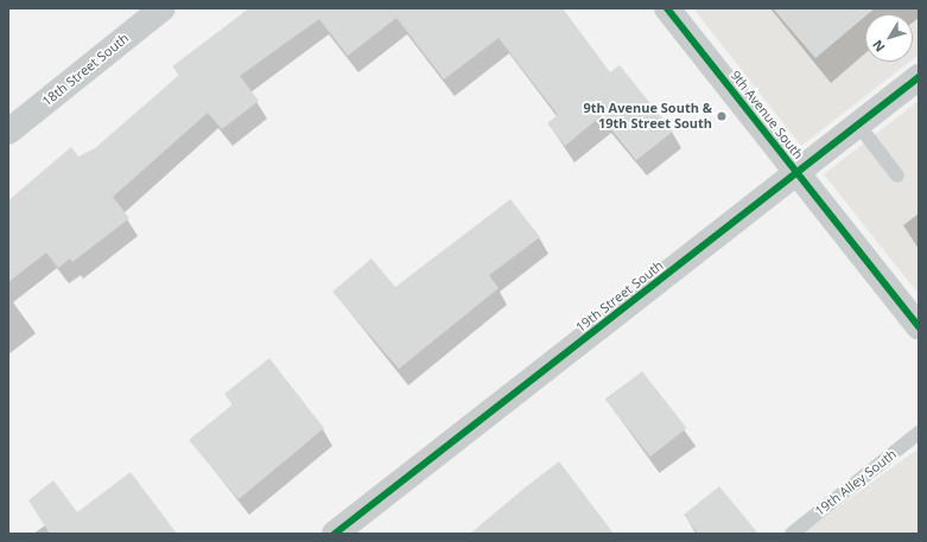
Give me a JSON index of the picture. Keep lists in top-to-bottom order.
{
  "streets": {
    "street": ["18th Street South", "9th Avenue South", "19th Street South"],
    "lane": ["19th Alley South"]
  },
  "crossings": [
    ["9th Avenue South", "19th Street South"]
  ],
  "places": ["9th Avenue South & 19th Street South"],
  "north": "bottom left"
}
